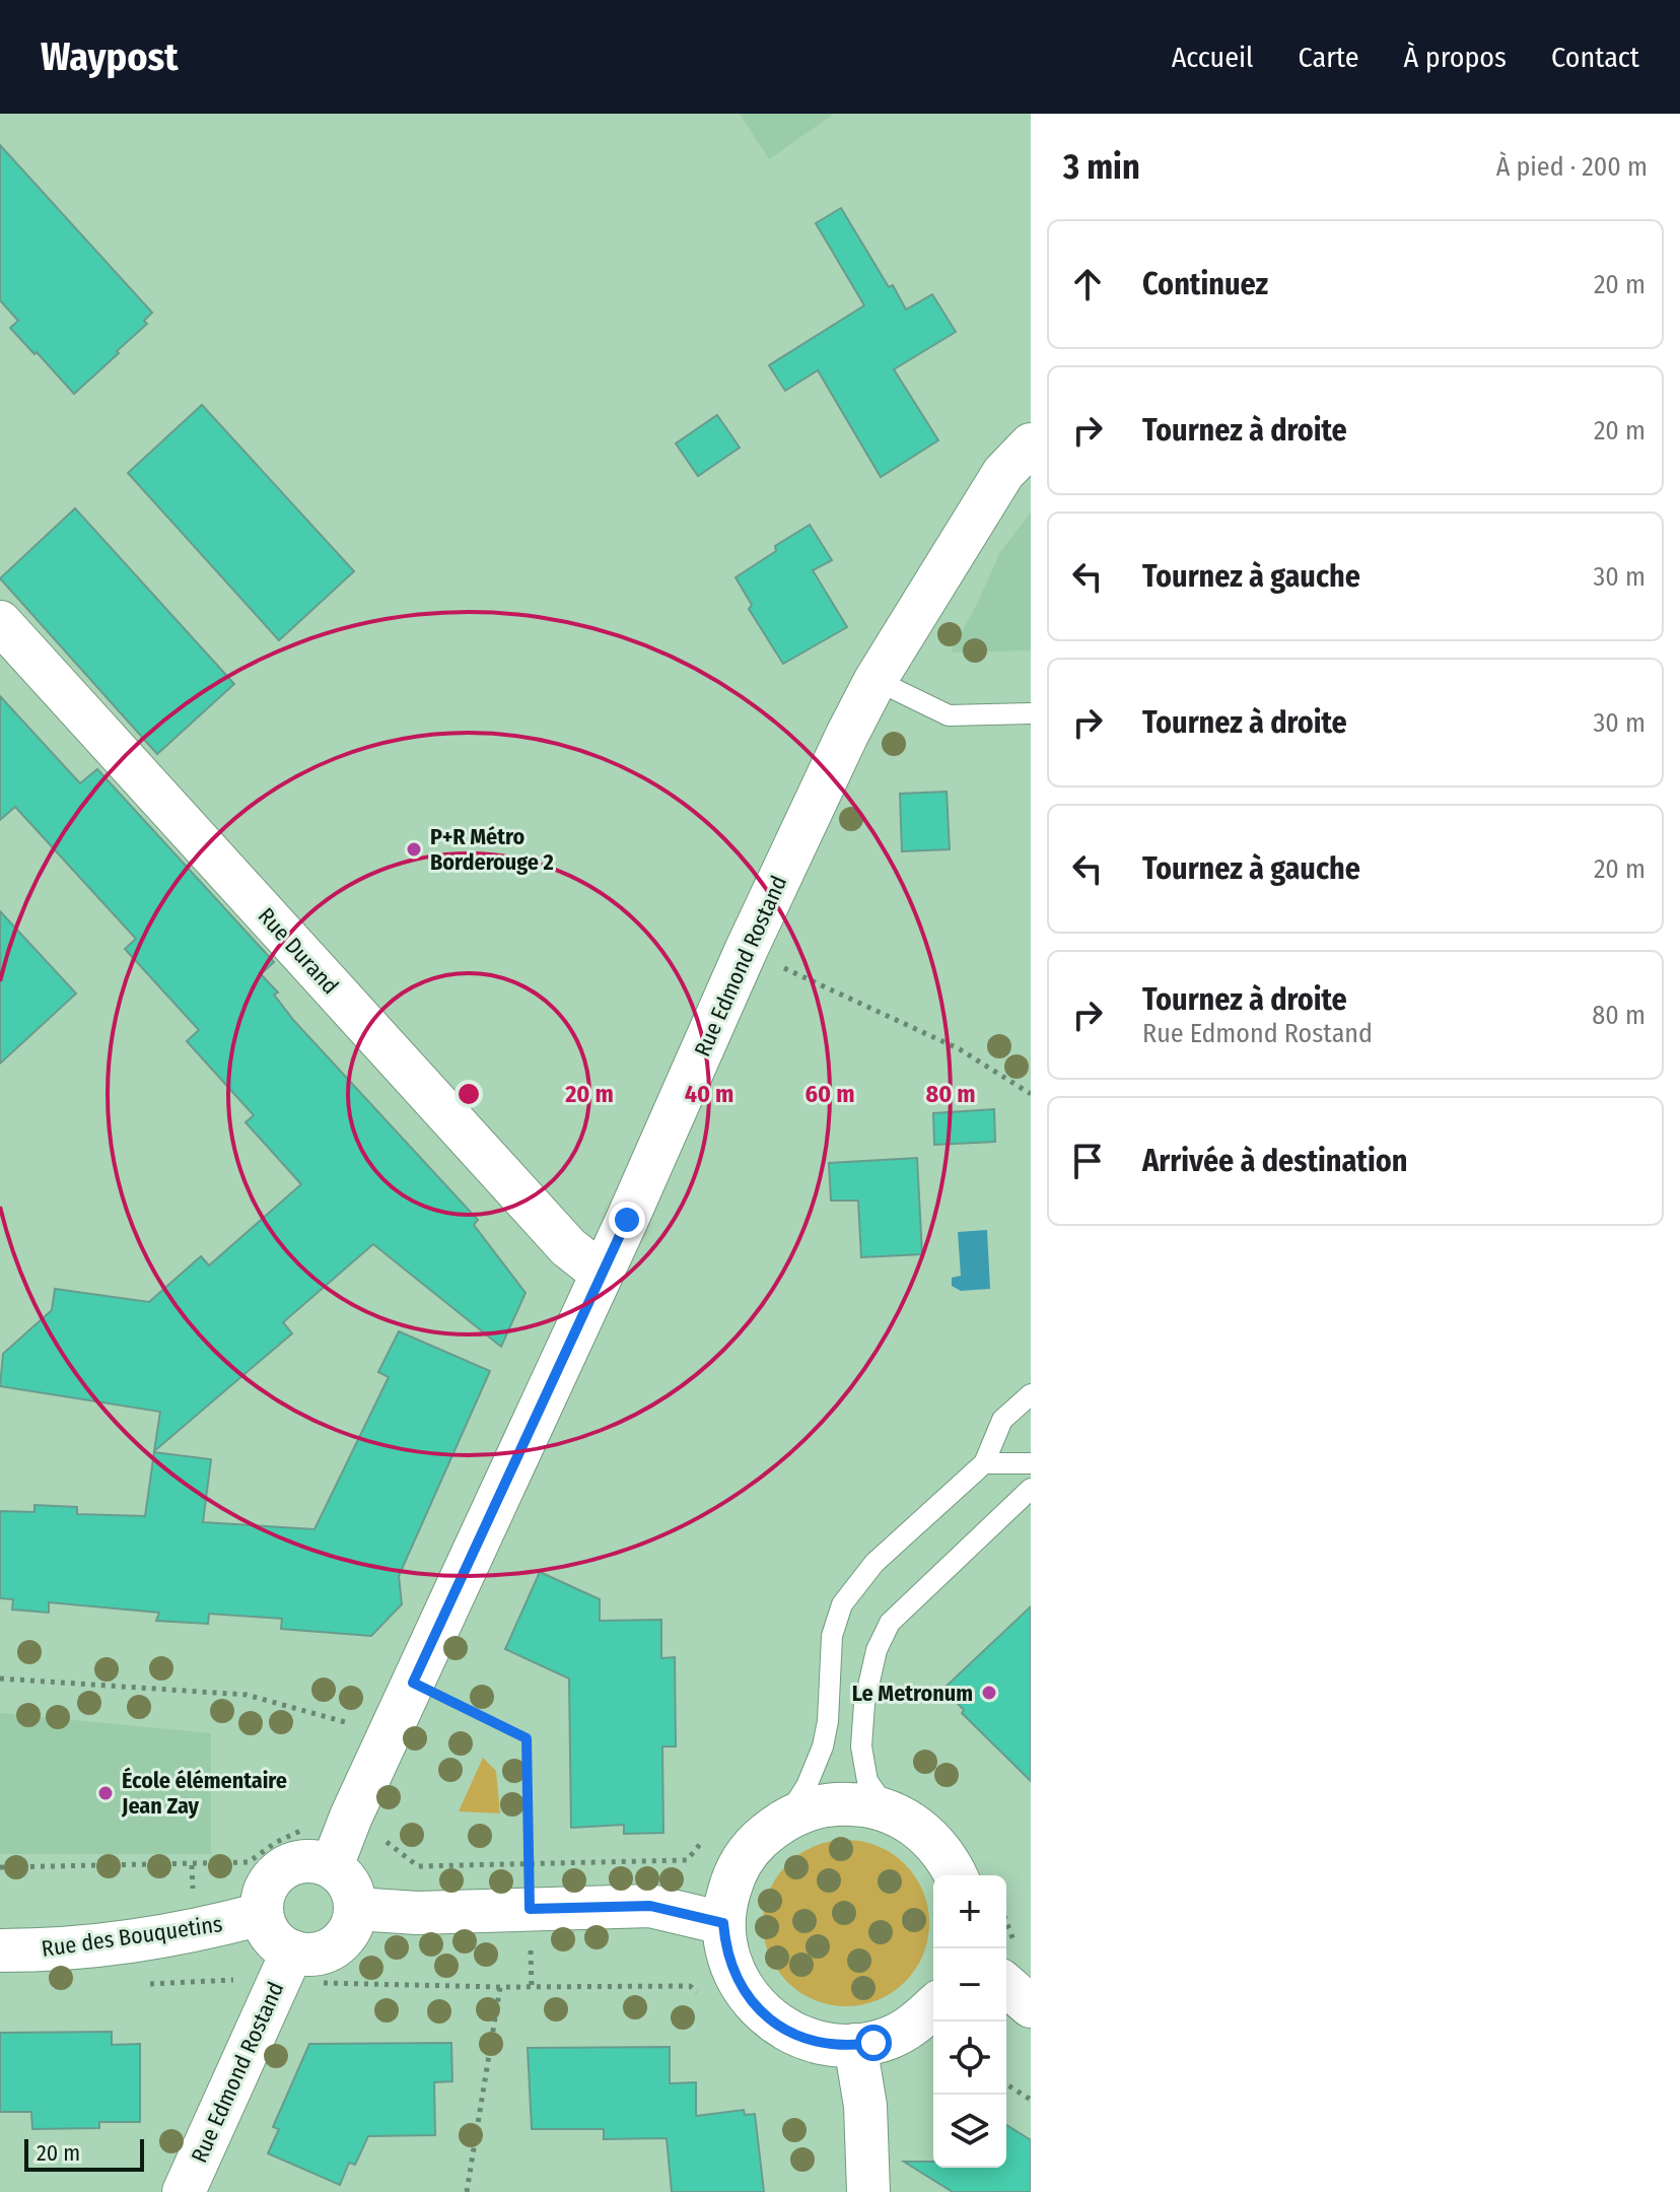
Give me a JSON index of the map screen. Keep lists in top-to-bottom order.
{
  "streets": {
    "street": ["Rue Durand", "Rue Edmond Rostand", "Rue des Bouquetins"]
  },
  "crossings": [
    ["Rue Durand", "Rue Edmond Rostand"],
    ["Rue Edmond Rostand", "Rue des Bouquetins"]
  ],
  "places": ["P+R Métro Borderouge 2", "Le Metronum", "École élémentaire Jean Zay"],
  "scale_bar": "20 m",
  "page": {
    "header": "Waypost",
    "nav": [
      "Accueil",
      "Carte",
      "À propos",
      "Contact"
    ],
    "heading": ["3 min", "À pied · 200 m"],
    "list": [
      ["Continuez", "20 m"],
      ["Tournez à droite", "20 m"],
      ["Tournez à gauche", "30 m"],
      ["Tournez à droite", "30 m"],
      ["Tournez à gauche", "20 m"],
      ["Tournez à droite", "Rue Edmond Rostand", "80 m"],
      "Arrivée à destination"
    ],
    "map_buttons": ["+", "−"],
    "scale": "20 m"
  },
  "rings": [
    "20 m",
    "40 m",
    "60 m",
    "80 m"
  ]
}
